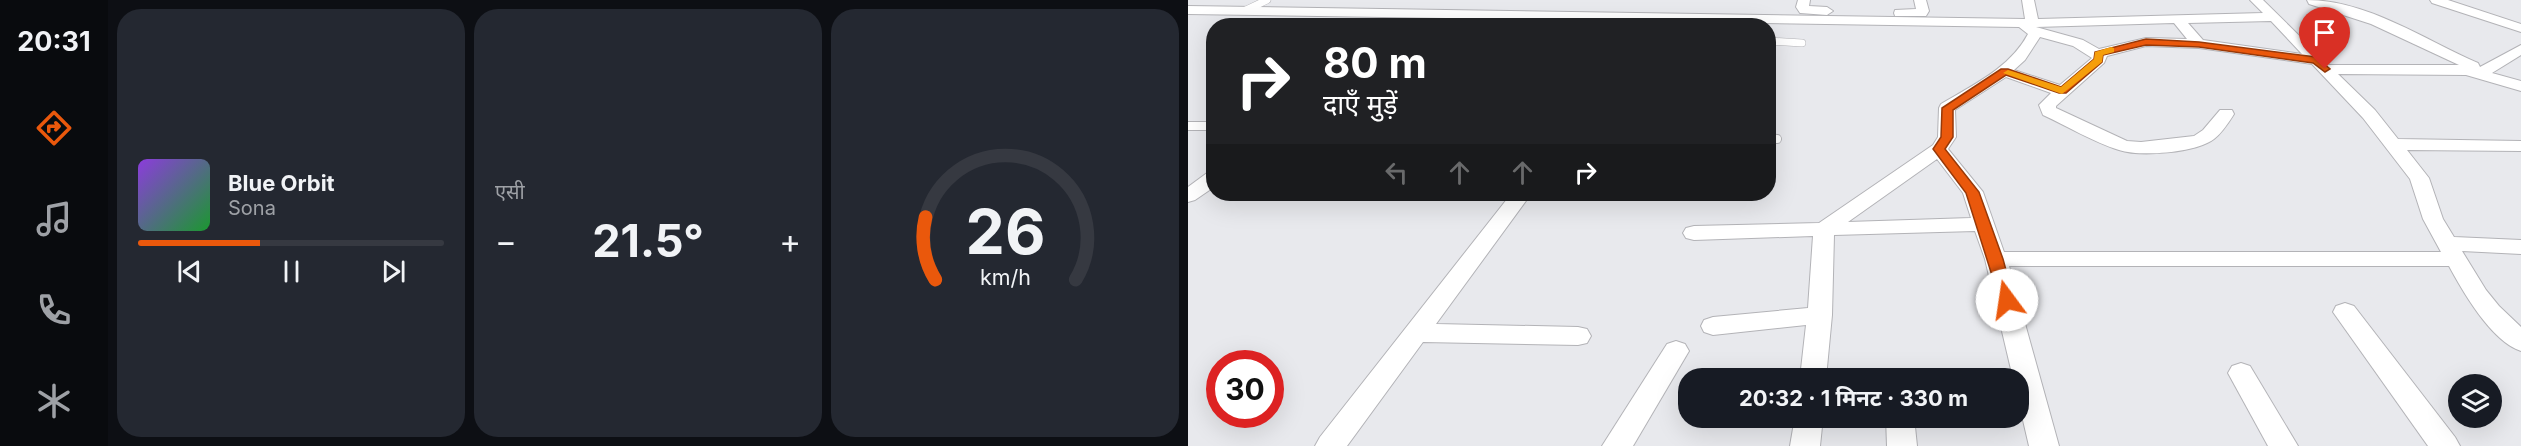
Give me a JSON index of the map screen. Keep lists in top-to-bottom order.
{
  "page": {
    "tabs": "20:31",
    "tile": "एसी",
    "turn": ["80 m", "दाएँ मुड़ें"],
    "song": ["Blue Orbit", "Sona"],
    "heat": ["−", "21.5°", "+"],
    "limit": "30",
    "trip": "20:32 · 1 मिनट · 330 m",
    "gauge": ["26", "km/h"]
  }
}
